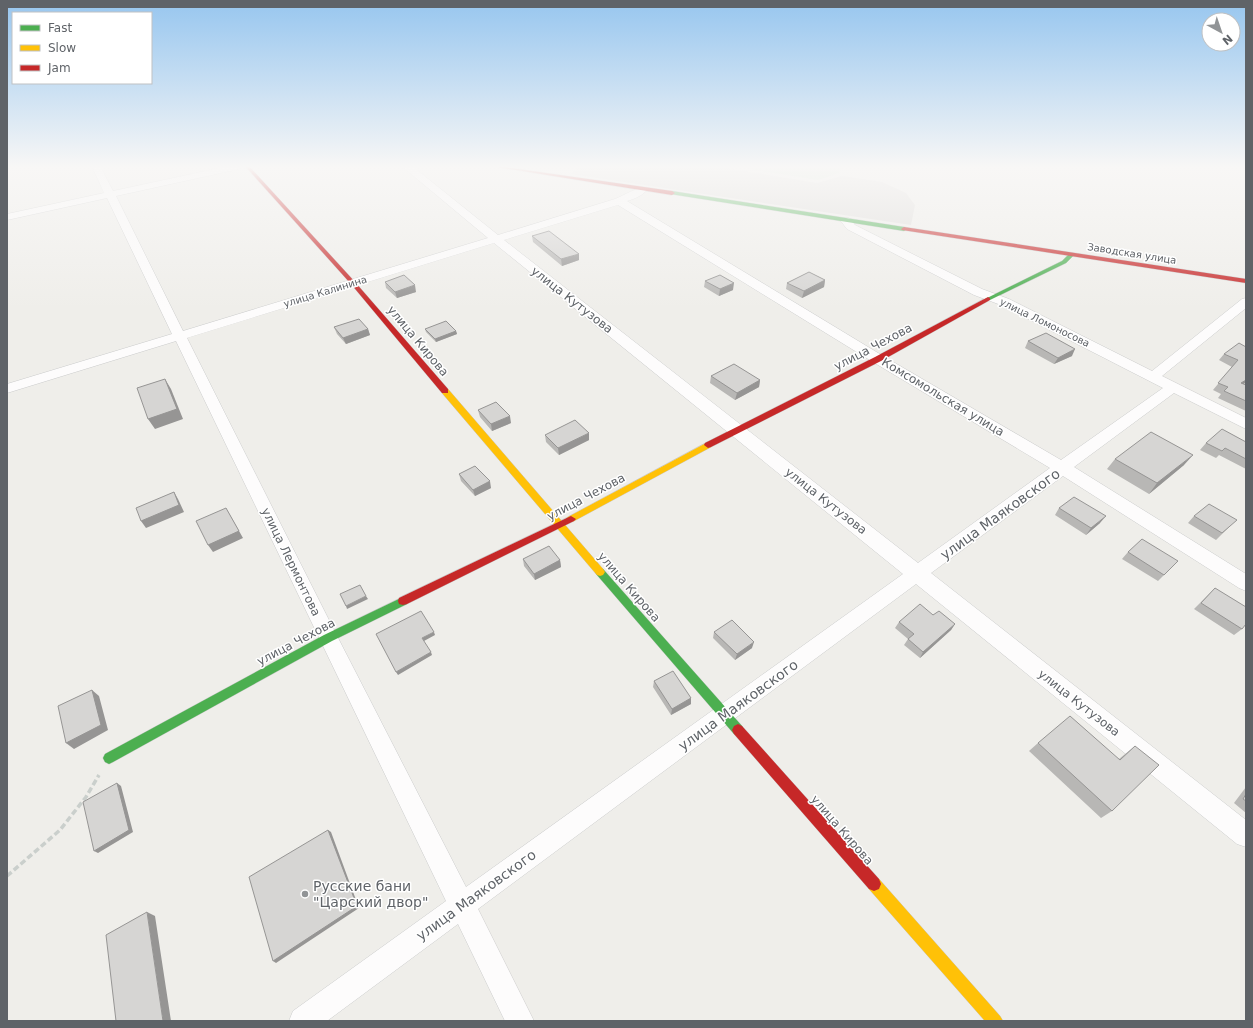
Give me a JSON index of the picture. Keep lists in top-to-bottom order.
{
  "streets": {
    "street": [
      "Заводская улица",
      "улица Калинина",
      "улица Кутузова",
      "улица Ломоносова",
      "улица Кирова",
      "улица Чехова",
      "Комсомольская улица",
      "улица Маяковского",
      "улица Лермонтова"
    ]
  },
  "crossings": [
    ["Заводская улица", "улица Ломоносова"],
    ["Заводская улица", "улица Чехова"],
    ["улица Калинина", "улица Кутузова"],
    ["улица Калинина", "улица Кирова"],
    ["улица Калинина", "улица Лермонтова"],
    ["улица Кутузова", "улица Чехова"],
    ["улица Кутузова", "улица Маяковского"],
    ["улица Ломоносова", "улица Чехова"],
    ["улица Ломоносова", "улица Маяковского"],
    ["улица Кирова", "улица Чехова"],
    ["улица Кирова", "улица Маяковского"],
    ["улица Чехова", "Комсомольская улица"],
    ["улица Чехова", "улица Лермонтова"],
    ["Комсомольская улица", "улица Маяковского"],
    ["улица Маяковского", "улица Лермонтова"]
  ],
  "places": ["Русские бани \"Царский двор\""],
  "legend": ["Fast", "Slow", "Jam"],
  "north": "bottom right"
}
